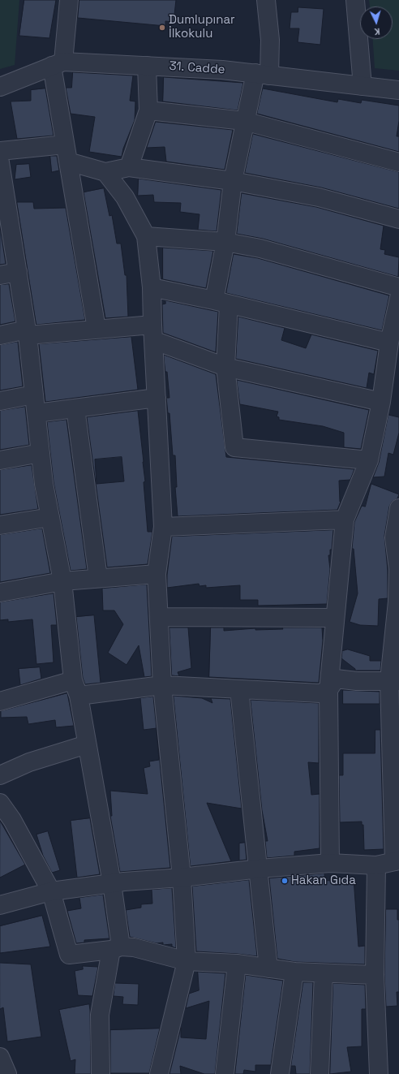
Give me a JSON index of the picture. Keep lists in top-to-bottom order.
{
  "streets": {
    "street": ["31. Cadde"]
  },
  "places": ["Dumlupınar İlkokulu", "Hakan Gıda"],
  "north": "bottom"
}
